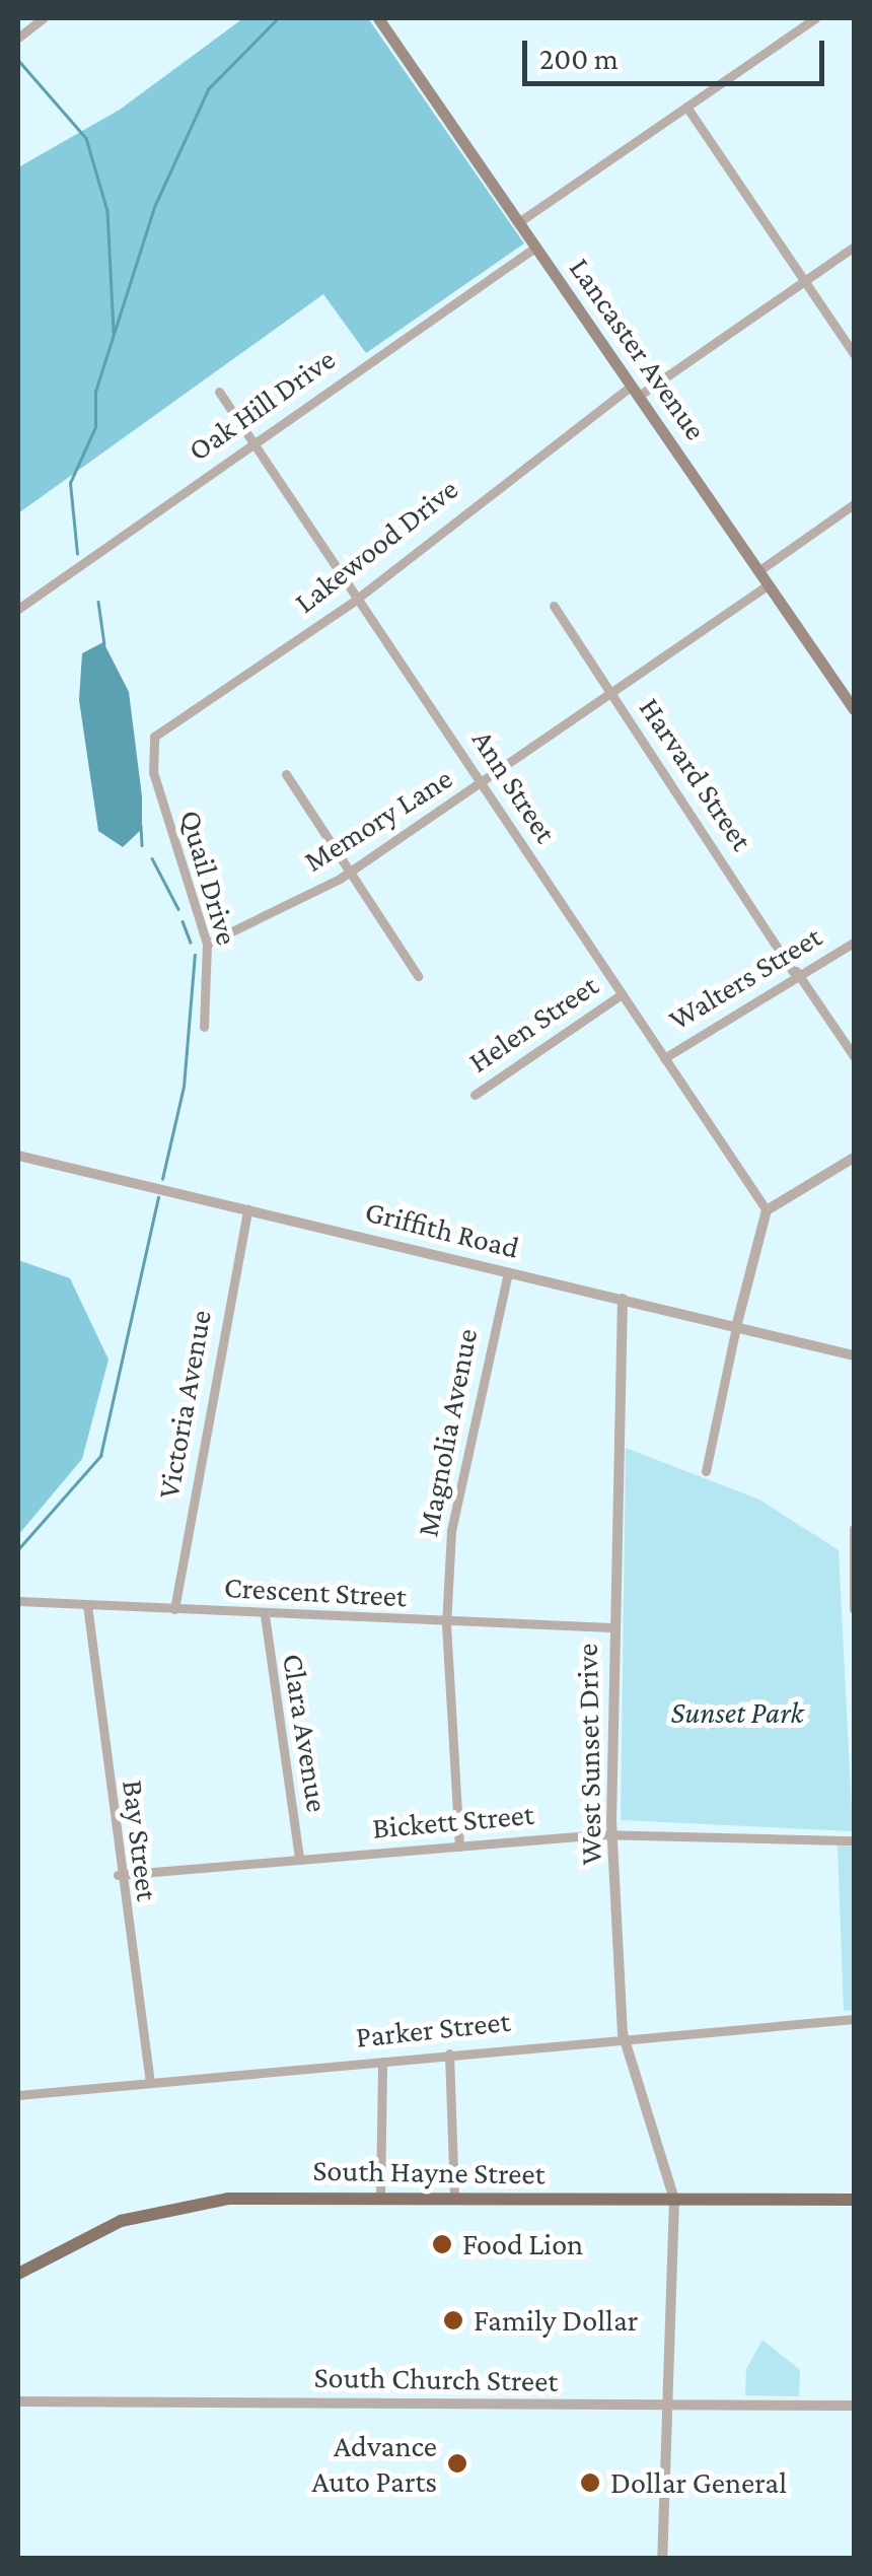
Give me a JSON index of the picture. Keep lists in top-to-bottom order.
{
  "streets": {
    "main road": ["Lancaster Avenue", "South Hayne Street"],
    "street": [
      "Oak Hill Drive",
      "Lakewood Drive",
      "Harvard Street",
      "Ann Street",
      "Memory Lane",
      "Quail Drive",
      "Walters Street",
      "Helen Street",
      "Griffith Road",
      "Victoria Avenue",
      "Magnolia Avenue",
      "Crescent Street",
      "Clara Avenue",
      "West Sunset Drive",
      "Bickett Street",
      "Bay Street",
      "Parker Street",
      "South Church Street"
    ]
  },
  "crossings": [
    ["Lancaster Avenue", "Oak Hill Drive"],
    ["Lancaster Avenue", "Lakewood Drive"],
    ["Lancaster Avenue", "Memory Lane"],
    ["Oak Hill Drive", "Ann Street"],
    ["Lakewood Drive", "Ann Street"],
    ["Lakewood Drive", "Quail Drive"],
    ["Harvard Street", "Memory Lane"],
    ["Harvard Street", "Walters Street"],
    ["Ann Street", "Memory Lane"],
    ["Ann Street", "Walters Street"],
    ["Ann Street", "Helen Street"],
    ["Memory Lane", "Quail Drive"],
    ["Griffith Road", "Victoria Avenue"],
    ["Griffith Road", "Magnolia Avenue"],
    ["Griffith Road", "West Sunset Drive"],
    ["Victoria Avenue", "Crescent Street"],
    ["Magnolia Avenue", "Crescent Street"],
    ["Magnolia Avenue", "Bickett Street"],
    ["Crescent Street", "Clara Avenue"],
    ["Crescent Street", "West Sunset Drive"],
    ["Crescent Street", "Bay Street"],
    ["Clara Avenue", "Bickett Street"],
    ["West Sunset Drive", "Bickett Street"],
    ["West Sunset Drive", "Parker Street"],
    ["West Sunset Drive", "South Hayne Street"],
    ["West Sunset Drive", "South Church Street"],
    ["Bickett Street", "Bay Street"],
    ["Bay Street", "Parker Street"]
  ],
  "parks": ["Sunset Park"],
  "places": [
    "Food Lion",
    "Family Dollar",
    "Advance Auto Parts",
    "Dollar General"
  ],
  "scale_bar": "200 m"
}
